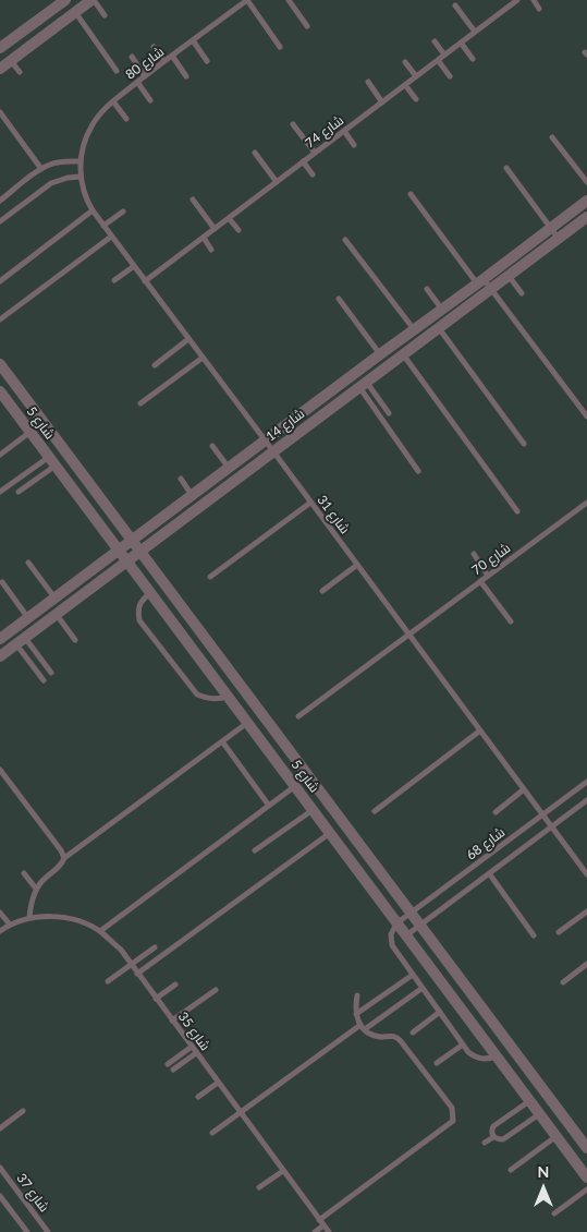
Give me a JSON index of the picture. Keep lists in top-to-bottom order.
{
  "streets": {
    "street": ["شارع 5", "شارع 14"],
    "lane": [
      "شارع 80",
      "شارع 74",
      "شارع 31",
      "شارع 70",
      "شارع 68",
      "شارع 35",
      "شارع 37"
    ]
  },
  "crossings": [
    ["شارع 80", "شارع 31"],
    ["شارع 74", "شارع 31"],
    ["شارع 5", "شارع 14"],
    ["شارع 5", "شارع 68"],
    ["شارع 14", "شارع 31"],
    ["شارع 31", "شارع 70"],
    ["شارع 31", "شارع 68"]
  ],
  "north": "top"
}
